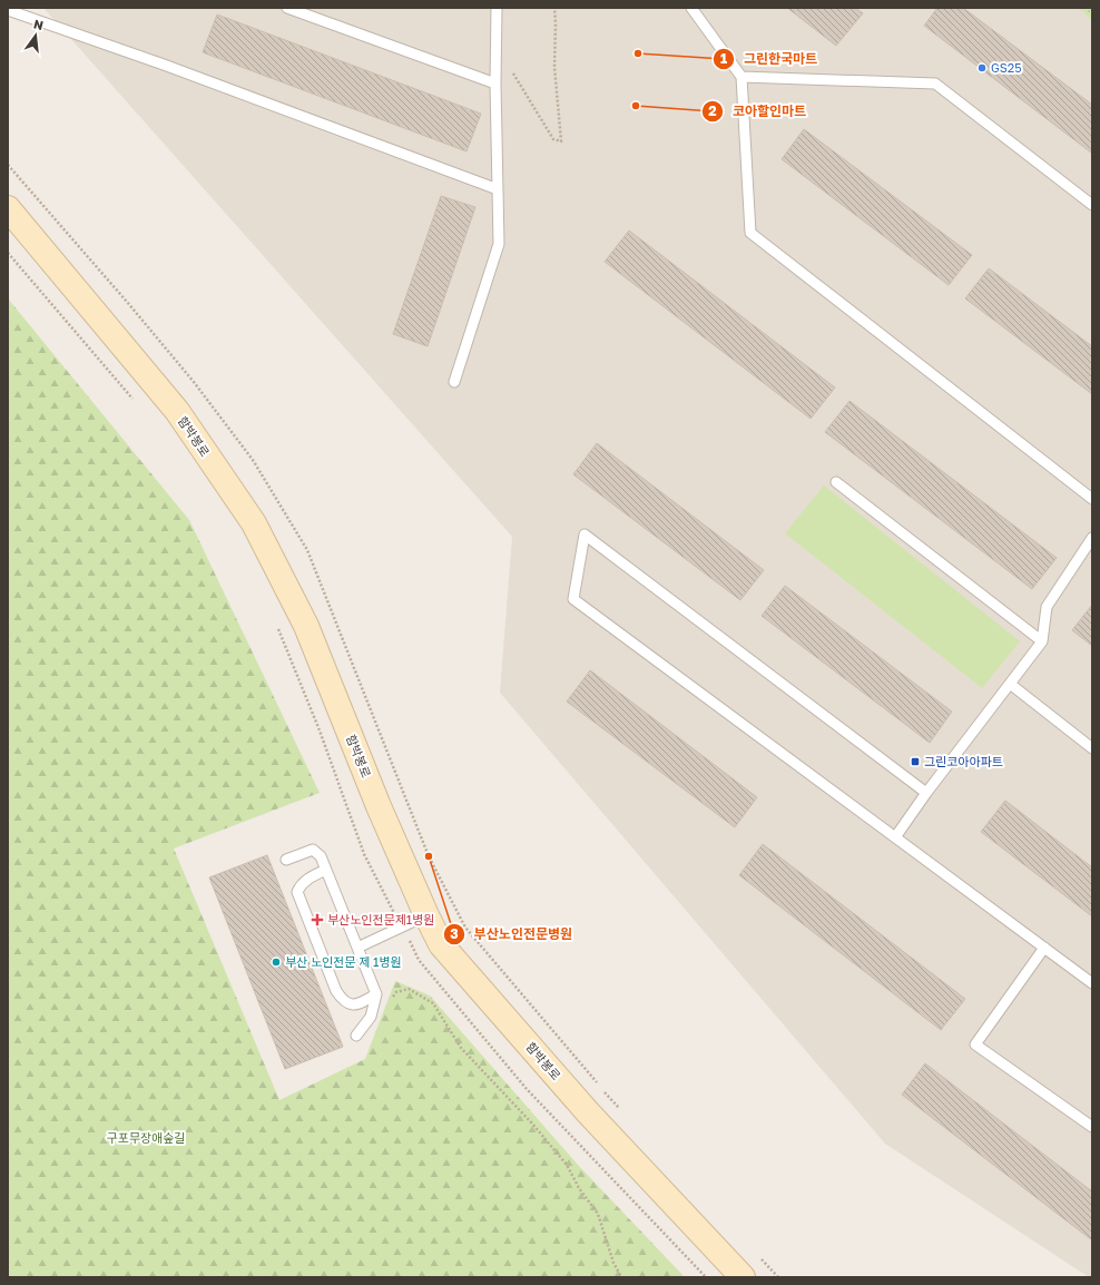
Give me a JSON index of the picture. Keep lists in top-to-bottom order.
{
  "streets": {
    "main road": ["함박봉로"]
  },
  "parks": ["구포무장애숲길"],
  "places": {
    "other": [
      "그린한국마트",
      "GS25",
      "코아할인마트",
      "부산노인전문병원",
      "부산 노인전문 제 1병원"
    ],
    "transit": ["그린코아아파트"],
    "health": ["부산노인전문제1병원"]
  },
  "north": "top"
}
